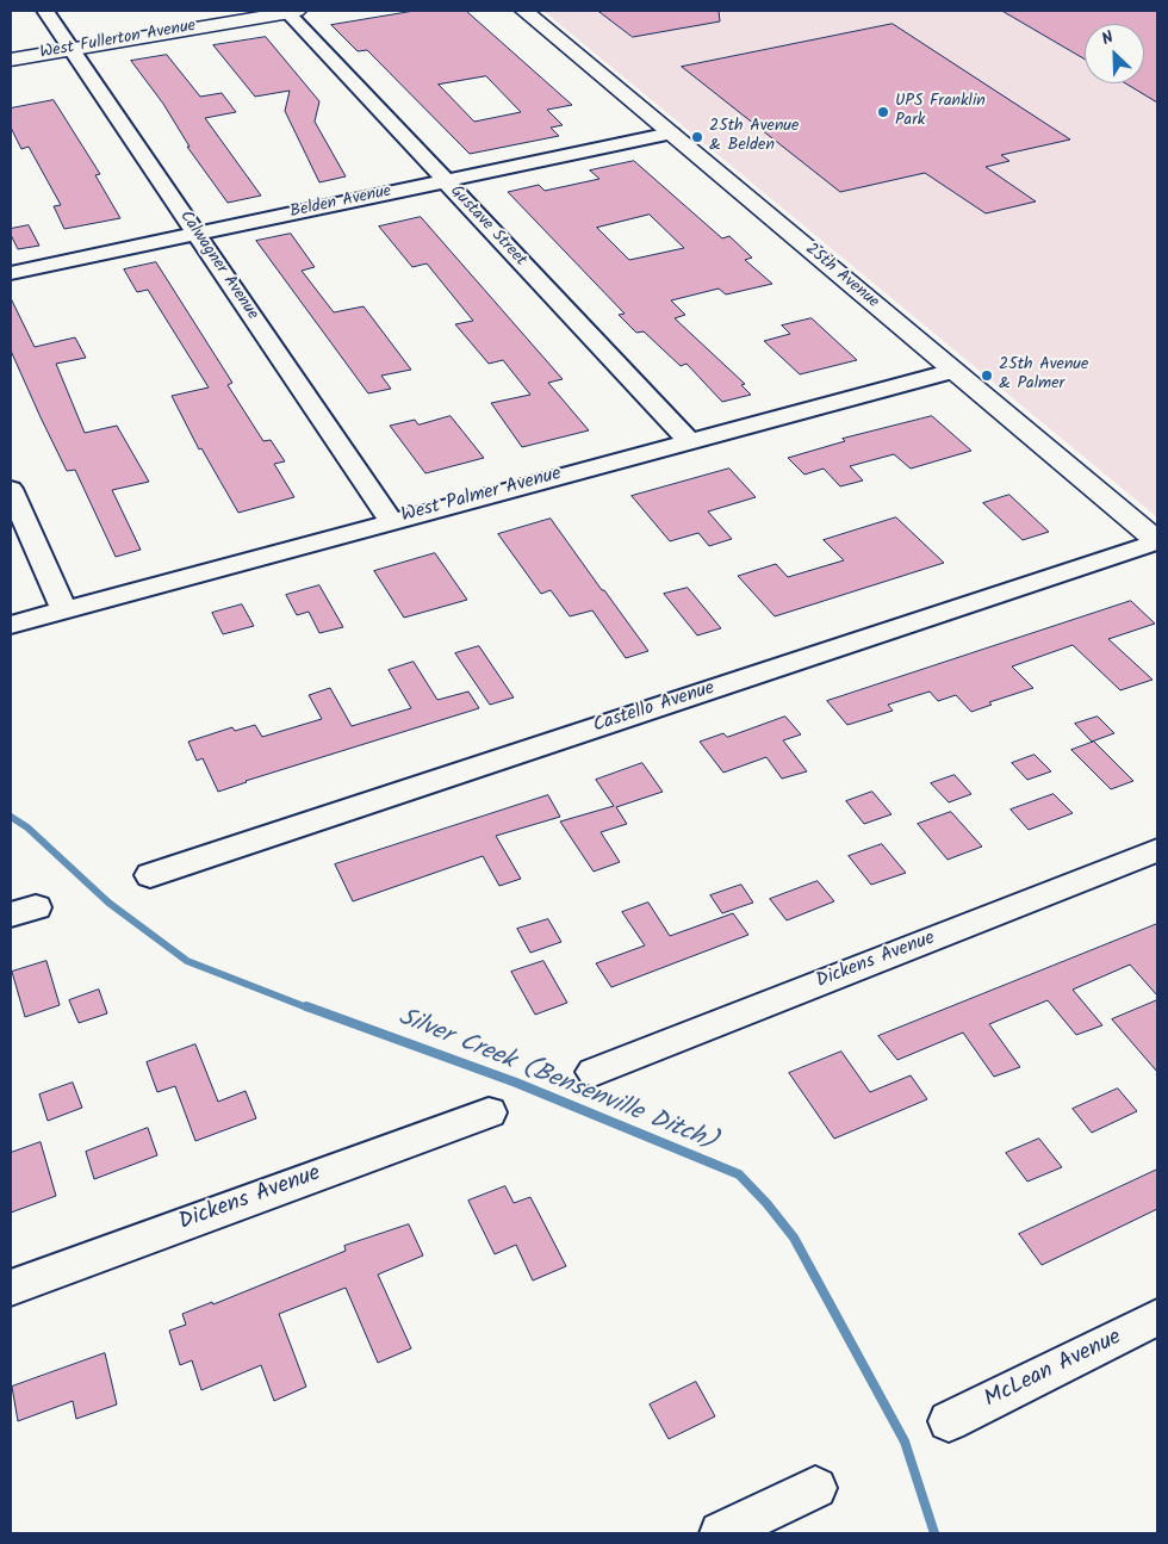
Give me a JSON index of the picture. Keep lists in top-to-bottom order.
{
  "streets": {
    "main road": ["West Fullerton Avenue", "25th Avenue"],
    "street": [
      "Belden Avenue",
      "Gustave Street",
      "Calwagner Avenue",
      "West Palmer Avenue",
      "Castello Avenue",
      "Dickens Avenue",
      "McLean Avenue"
    ]
  },
  "crossings": [
    ["West Fullerton Avenue", "Gustave Street"],
    ["West Fullerton Avenue", "Calwagner Avenue"],
    ["Belden Avenue", "Gustave Street"],
    ["Belden Avenue", "Calwagner Avenue"],
    ["Belden Avenue", "25th Avenue"],
    ["Gustave Street", "West Palmer Avenue"],
    ["Calwagner Avenue", "West Palmer Avenue"],
    ["25th Avenue", "West Palmer Avenue"],
    ["25th Avenue", "Castello Avenue"]
  ],
  "water": ["Silver Creek (Bensenville Ditch)"],
  "places": ["UPS Franklin Park", "25th Avenue & Belden", "25th Avenue & Palmer"],
  "north": "top left"
}
